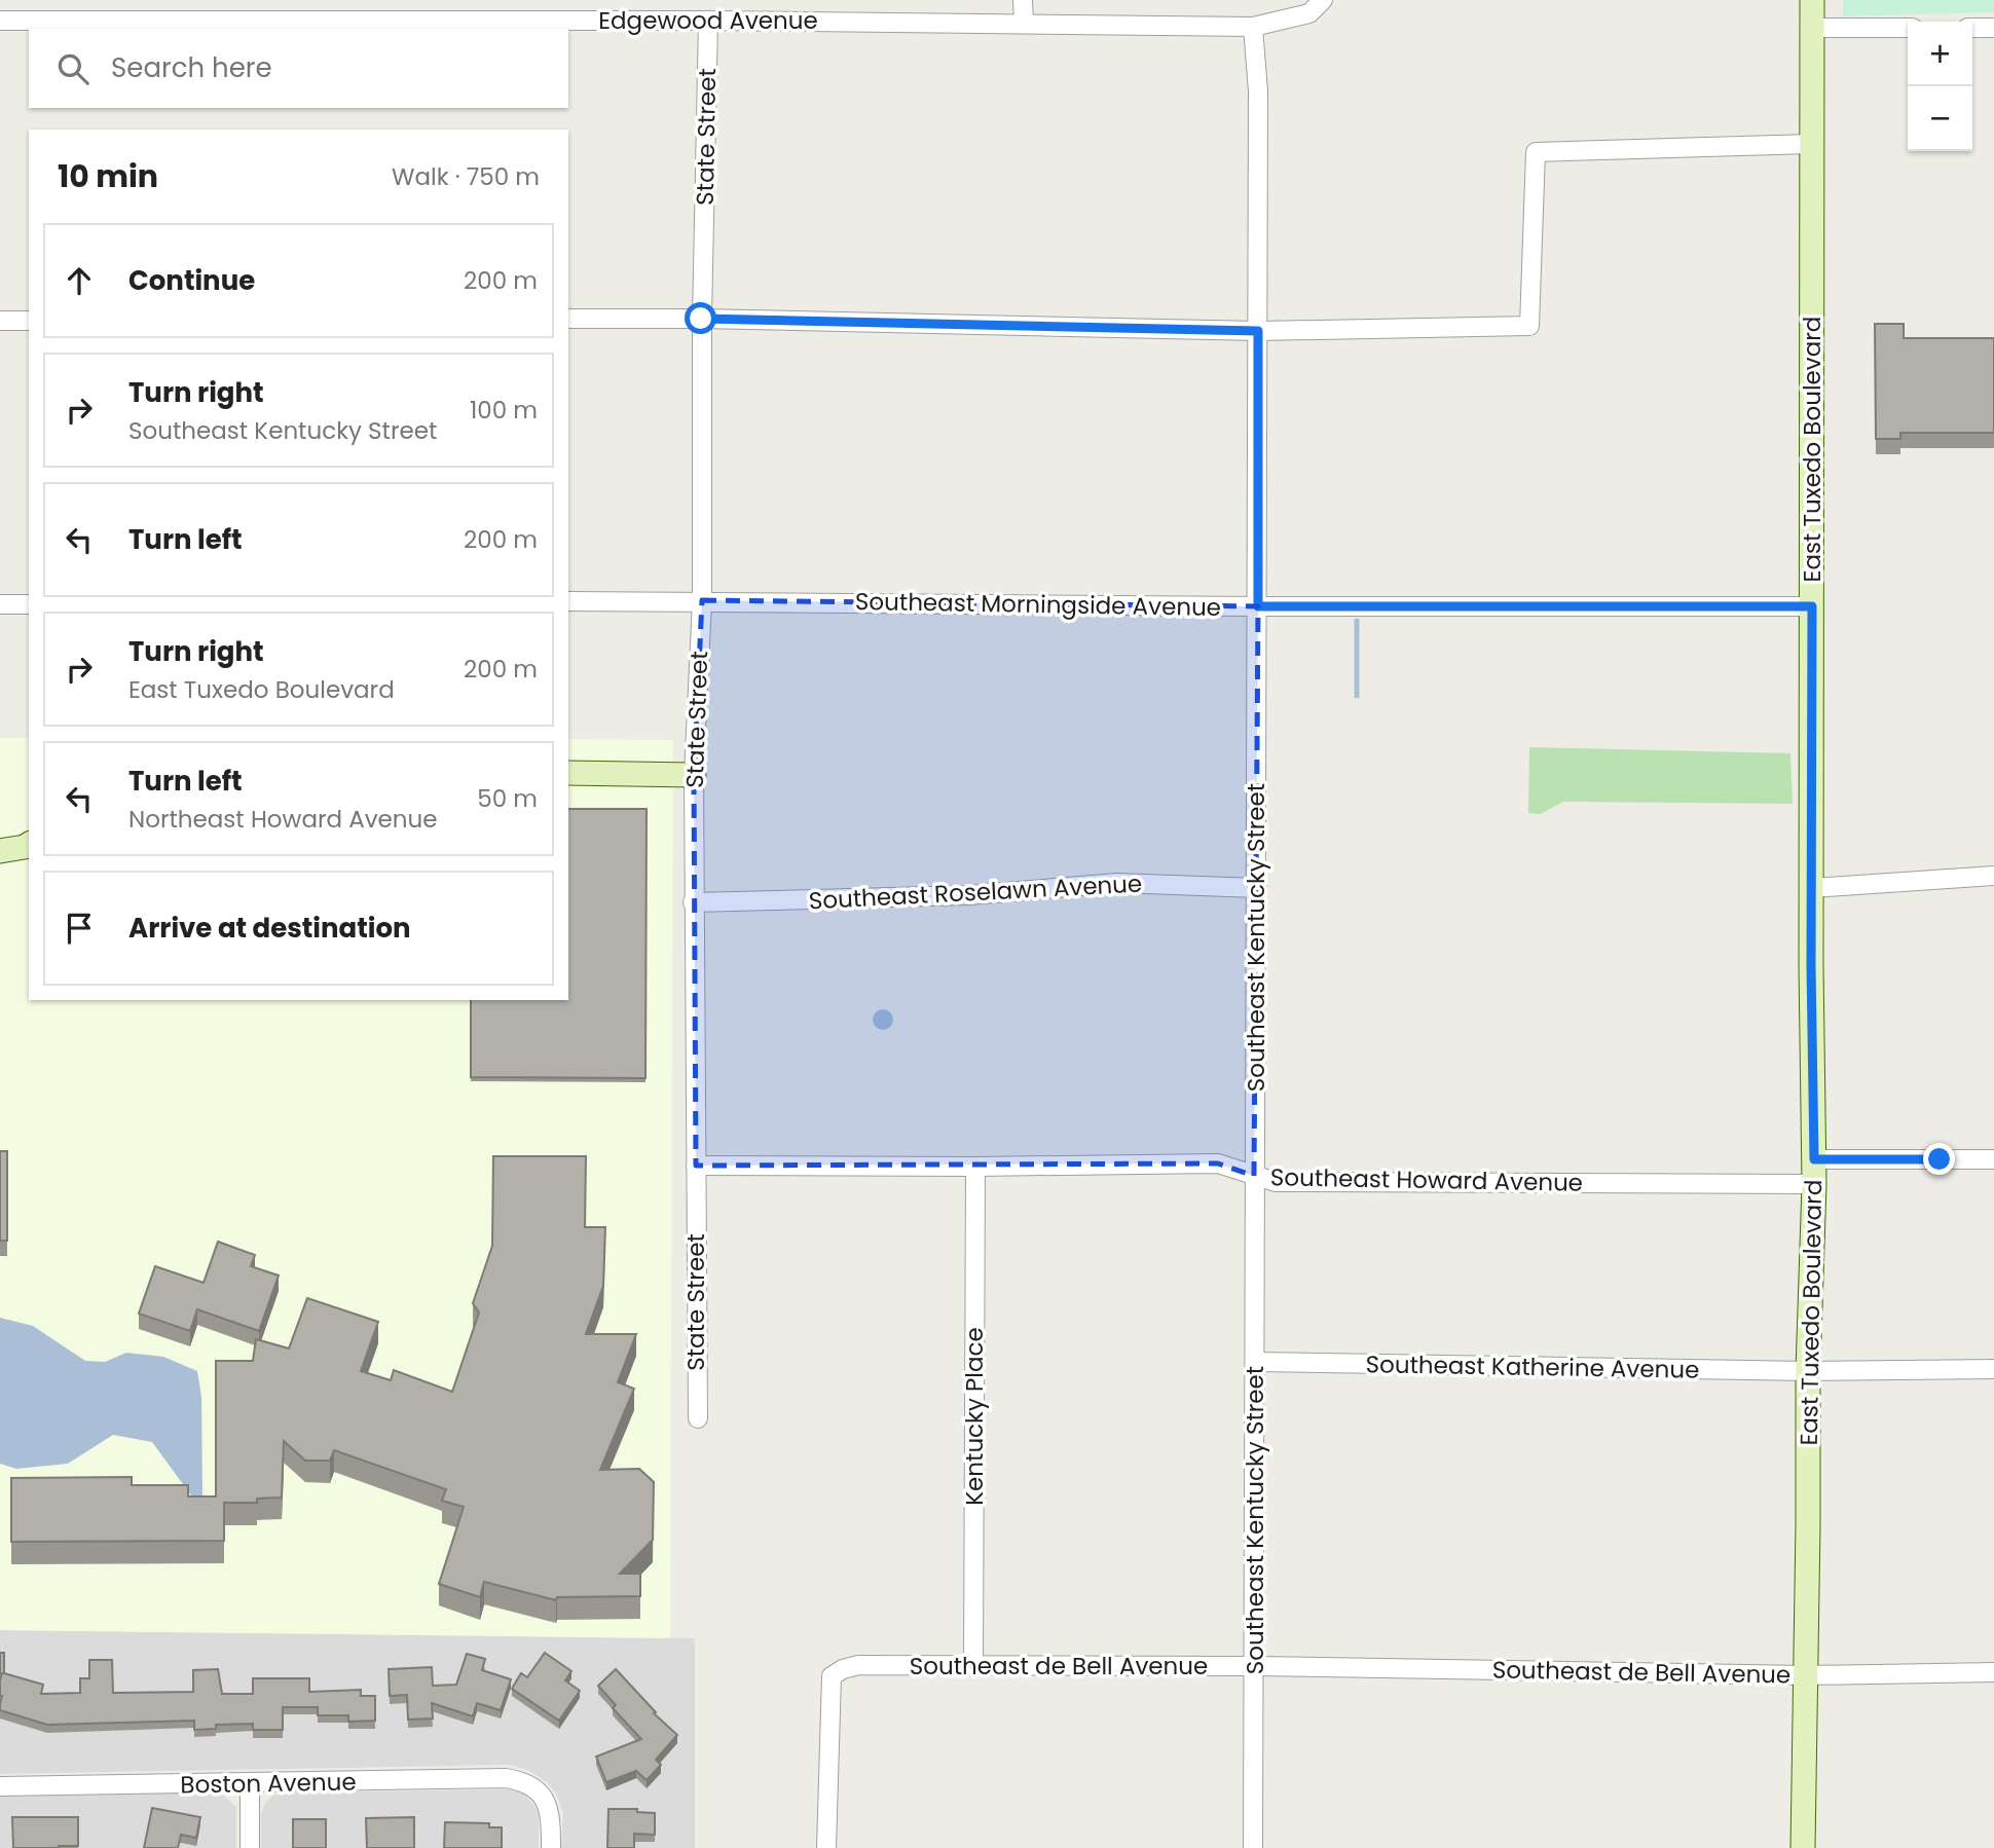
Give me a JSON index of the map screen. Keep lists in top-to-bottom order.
{
  "streets": {
    "main road": ["East Tuxedo Boulevard"],
    "street": [
      "Edgewood Avenue",
      "State Street",
      "Southeast Morningside Avenue",
      "Southeast Roselawn Avenue",
      "Southeast Kentucky Street",
      "Southeast Howard Avenue",
      "Southeast Katherine Avenue",
      "Kentucky Place",
      "Southeast de Bell Avenue",
      "Boston Avenue"
    ]
  },
  "crossings": [
    ["Edgewood Avenue", "State Street"],
    ["Edgewood Avenue", "Southeast Kentucky Street"],
    ["State Street", "Southeast Morningside Avenue"],
    ["State Street", "Southeast Roselawn Avenue"],
    ["State Street", "Southeast Howard Avenue"],
    ["East Tuxedo Boulevard", "Southeast Morningside Avenue"],
    ["East Tuxedo Boulevard", "Southeast Howard Avenue"],
    ["East Tuxedo Boulevard", "Southeast Katherine Avenue"],
    ["East Tuxedo Boulevard", "Southeast de Bell Avenue"],
    ["Southeast Morningside Avenue", "Southeast Kentucky Street"],
    ["Southeast Roselawn Avenue", "Southeast Kentucky Street"],
    ["Southeast Kentucky Street", "Southeast Howard Avenue"],
    ["Southeast Kentucky Street", "Southeast Katherine Avenue"],
    ["Southeast Kentucky Street", "Southeast de Bell Avenue"],
    ["Southeast Howard Avenue", "Kentucky Place"],
    ["Kentucky Place", "Southeast de Bell Avenue"]
  ],
  "page": {
    "map_buttons": ["+", "−"],
    "search": "Search here",
    "heading": ["10 min", "Walk · 750 m"],
    "list": [
      ["Continue", "200 m"],
      ["Turn right", "Southeast Kentucky Street", "100 m"],
      ["Turn left", "200 m"],
      ["Turn right", "East Tuxedo Boulevard", "200 m"],
      ["Turn left", "Northeast Howard Avenue", "50 m"],
      "Arrive at destination"
    ]
  }
}
